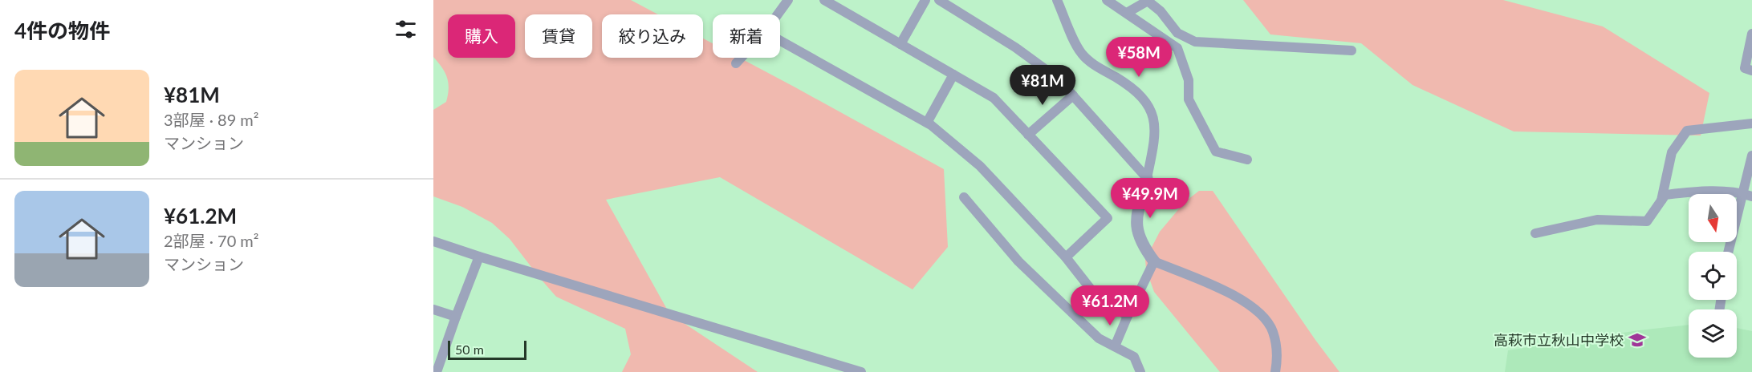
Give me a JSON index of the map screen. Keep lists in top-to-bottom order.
{
  "places": {
    "school or university": ["高萩市立秋山中学校"]
  },
  "scale_bar": "50 m",
  "north": "bottom",
  "page": {
    "heading": "4件の物件",
    "chip": [
      "購入",
      "賃貸",
      "絞り込み",
      "新着"
    ],
    "price": [
      "¥58M",
      "¥81M",
      "¥49.9M",
      "¥61.2M"
    ],
    "list": [
      {
        "name": "¥81M",
        "note": "3部屋 · 89 m² · マンション"
      },
      {
        "name": "¥61.2M",
        "note": "2部屋 · 70 m² · マンション"
      }
    ],
    "scale": "50 m"
  }
}
